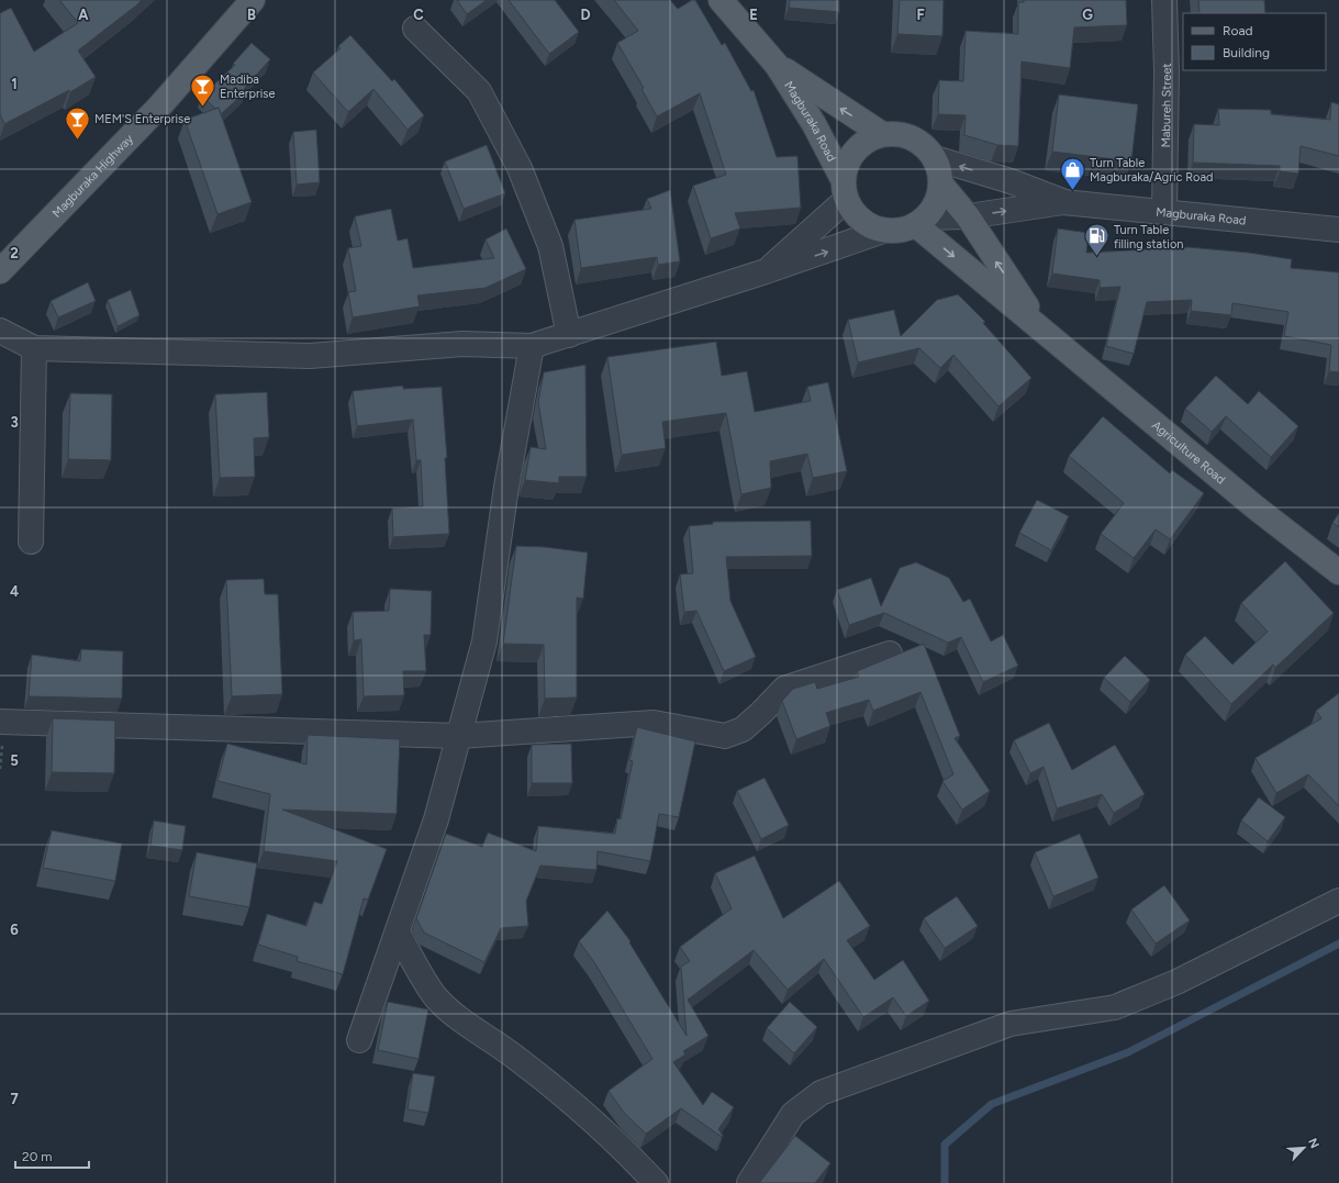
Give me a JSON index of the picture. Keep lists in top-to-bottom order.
{
  "streets": {
    "main road": ["Magburaka Road", "Magburaka Highway", "Agriculture Road"],
    "street": ["Mabureh Street"]
  },
  "crossings": [
    ["Mabureh Street", "Magburaka Road"],
    ["Magburaka Road", "Agriculture Road"]
  ],
  "places": {
    "bar": ["Madiba Enterprise", "MEM'S Enterprise"],
    "shop": ["Turn Table Magburaka/Agric Road"],
    "fuel station": ["Turn Table filling station"]
  },
  "legend": ["Road", "Building"],
  "scale_bar": "20 m",
  "north": "top right",
  "grid": {
    "columns": [
      "A",
      "B",
      "C",
      "D",
      "E",
      "F",
      "G"
    ],
    "rows": [
      "1",
      "2",
      "3",
      "4",
      "5",
      "6",
      "7"
    ]
  }
}
